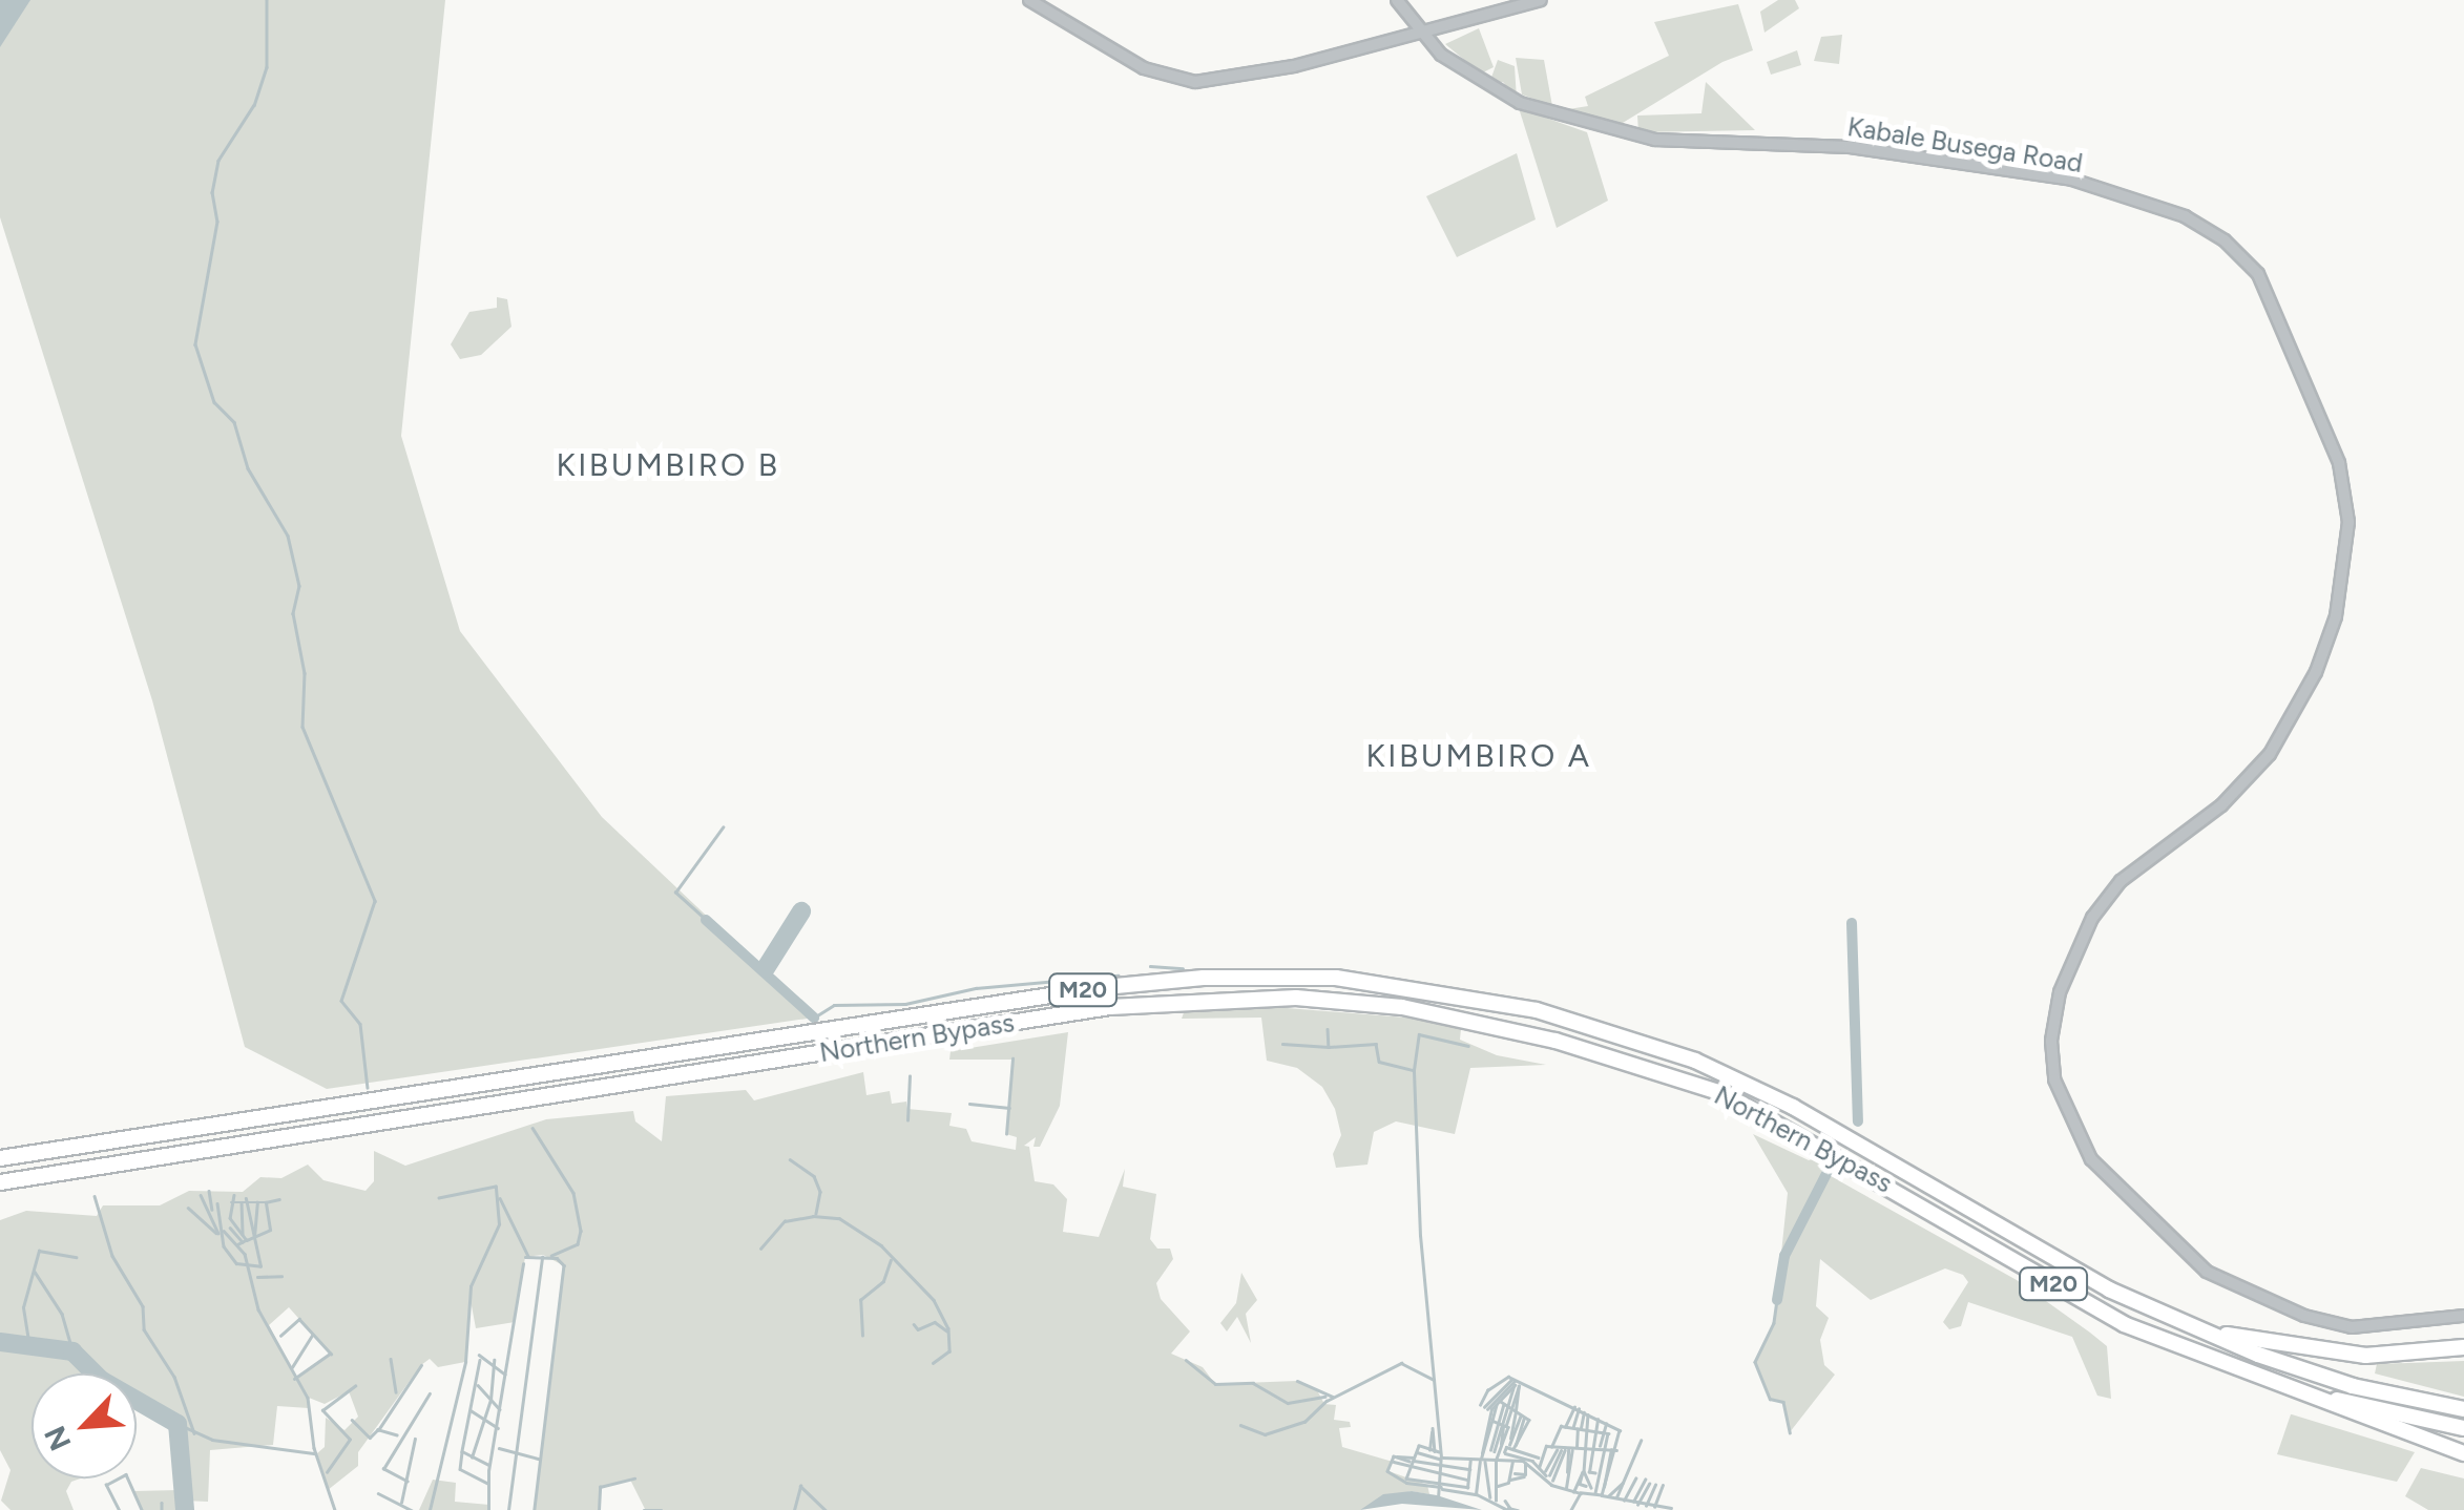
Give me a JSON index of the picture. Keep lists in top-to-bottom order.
{
  "streets": {
    "highway": ["M20", "Northern Bypass"],
    "street": ["Kabale Busega Road"]
  },
  "districts": ["KIBUMBIRO B", "KIBUMBIRO A"],
  "north": "bottom left"
}
